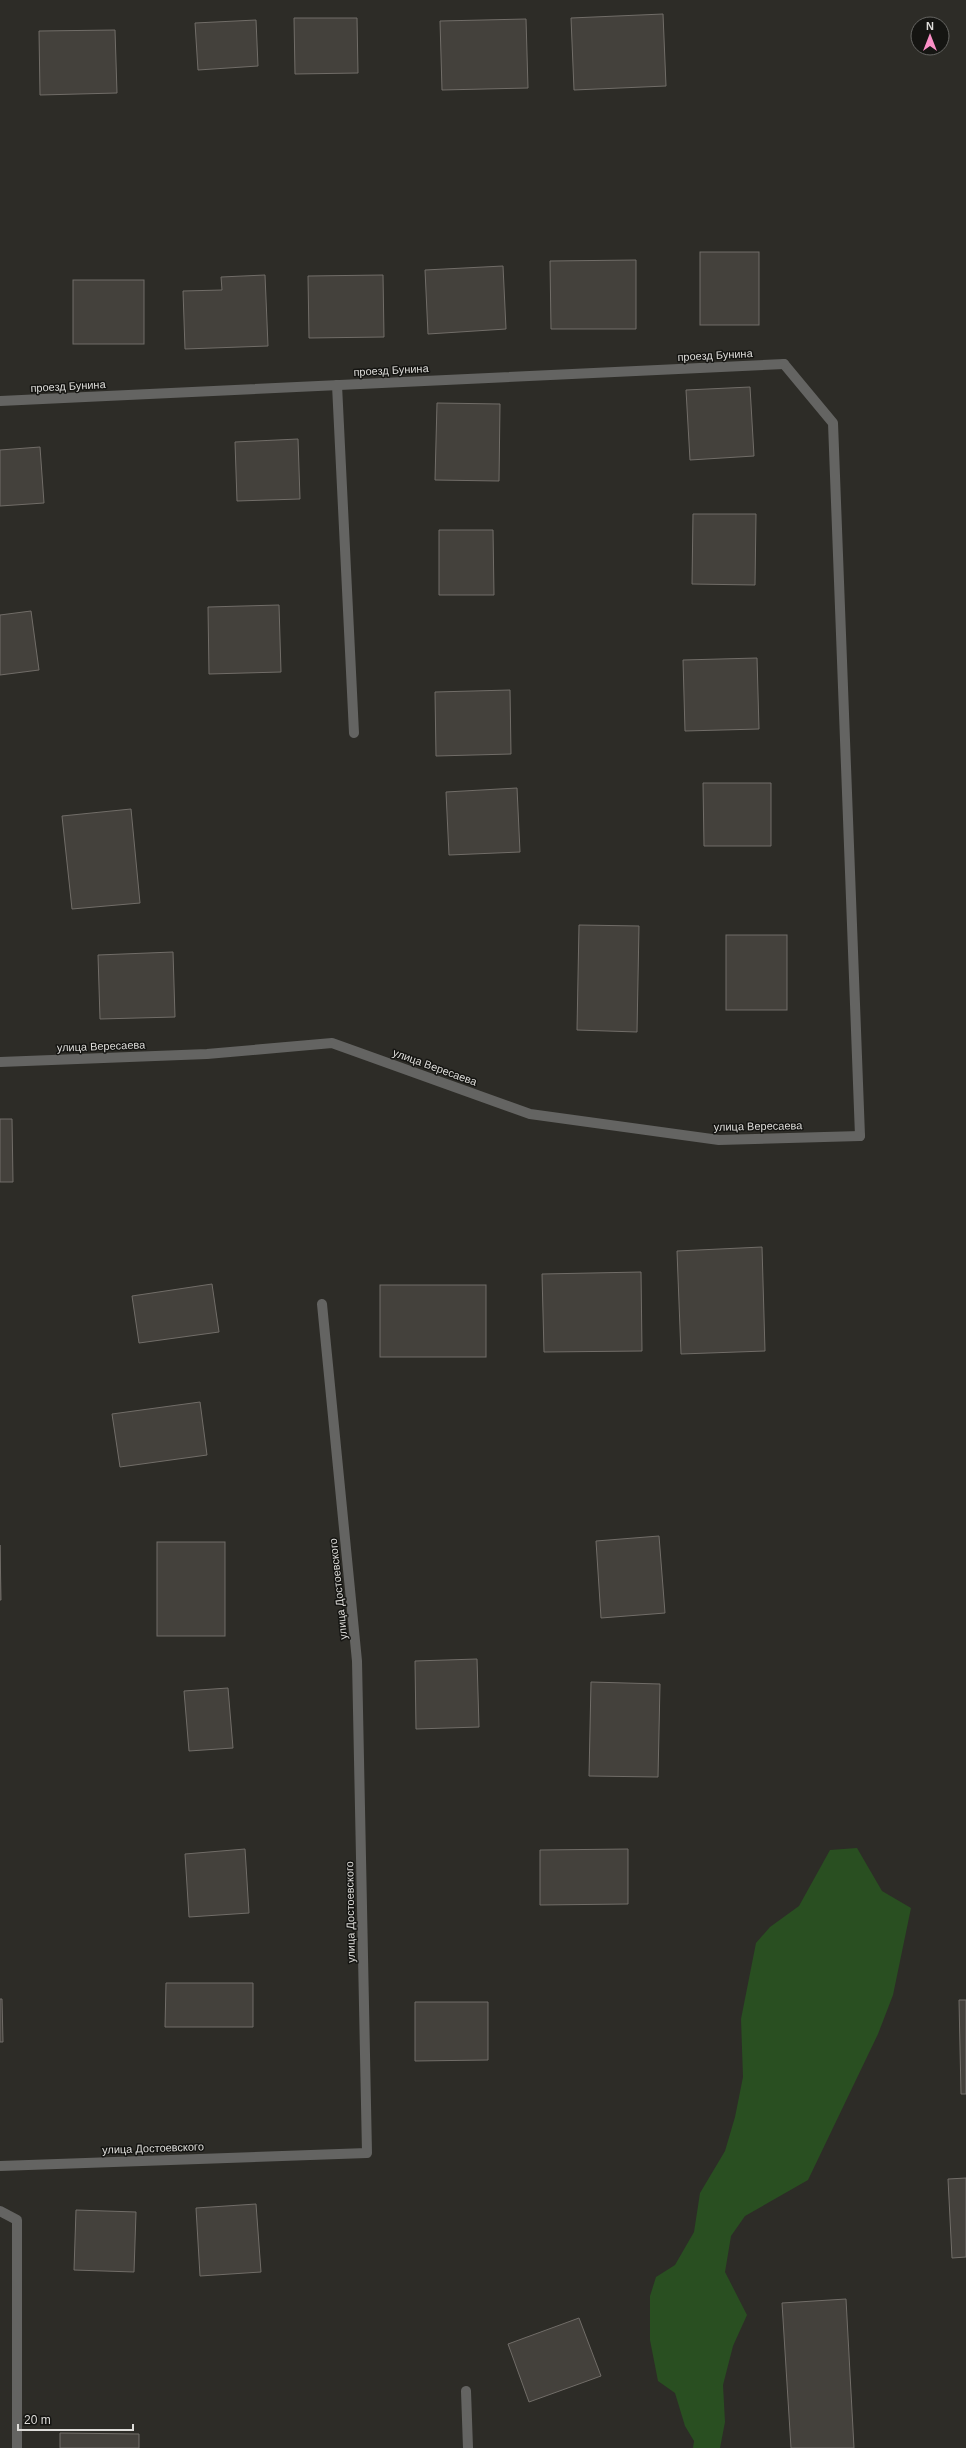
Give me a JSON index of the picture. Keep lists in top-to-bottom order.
{
  "streets": {
    "street": ["проезд Бунина", "улица Вересаева", "улица Достоевского"]
  },
  "crossings": [
    ["проезд Бунина", "улица Вересаева"]
  ],
  "scale_bar": "20 m",
  "north": "top"
}
